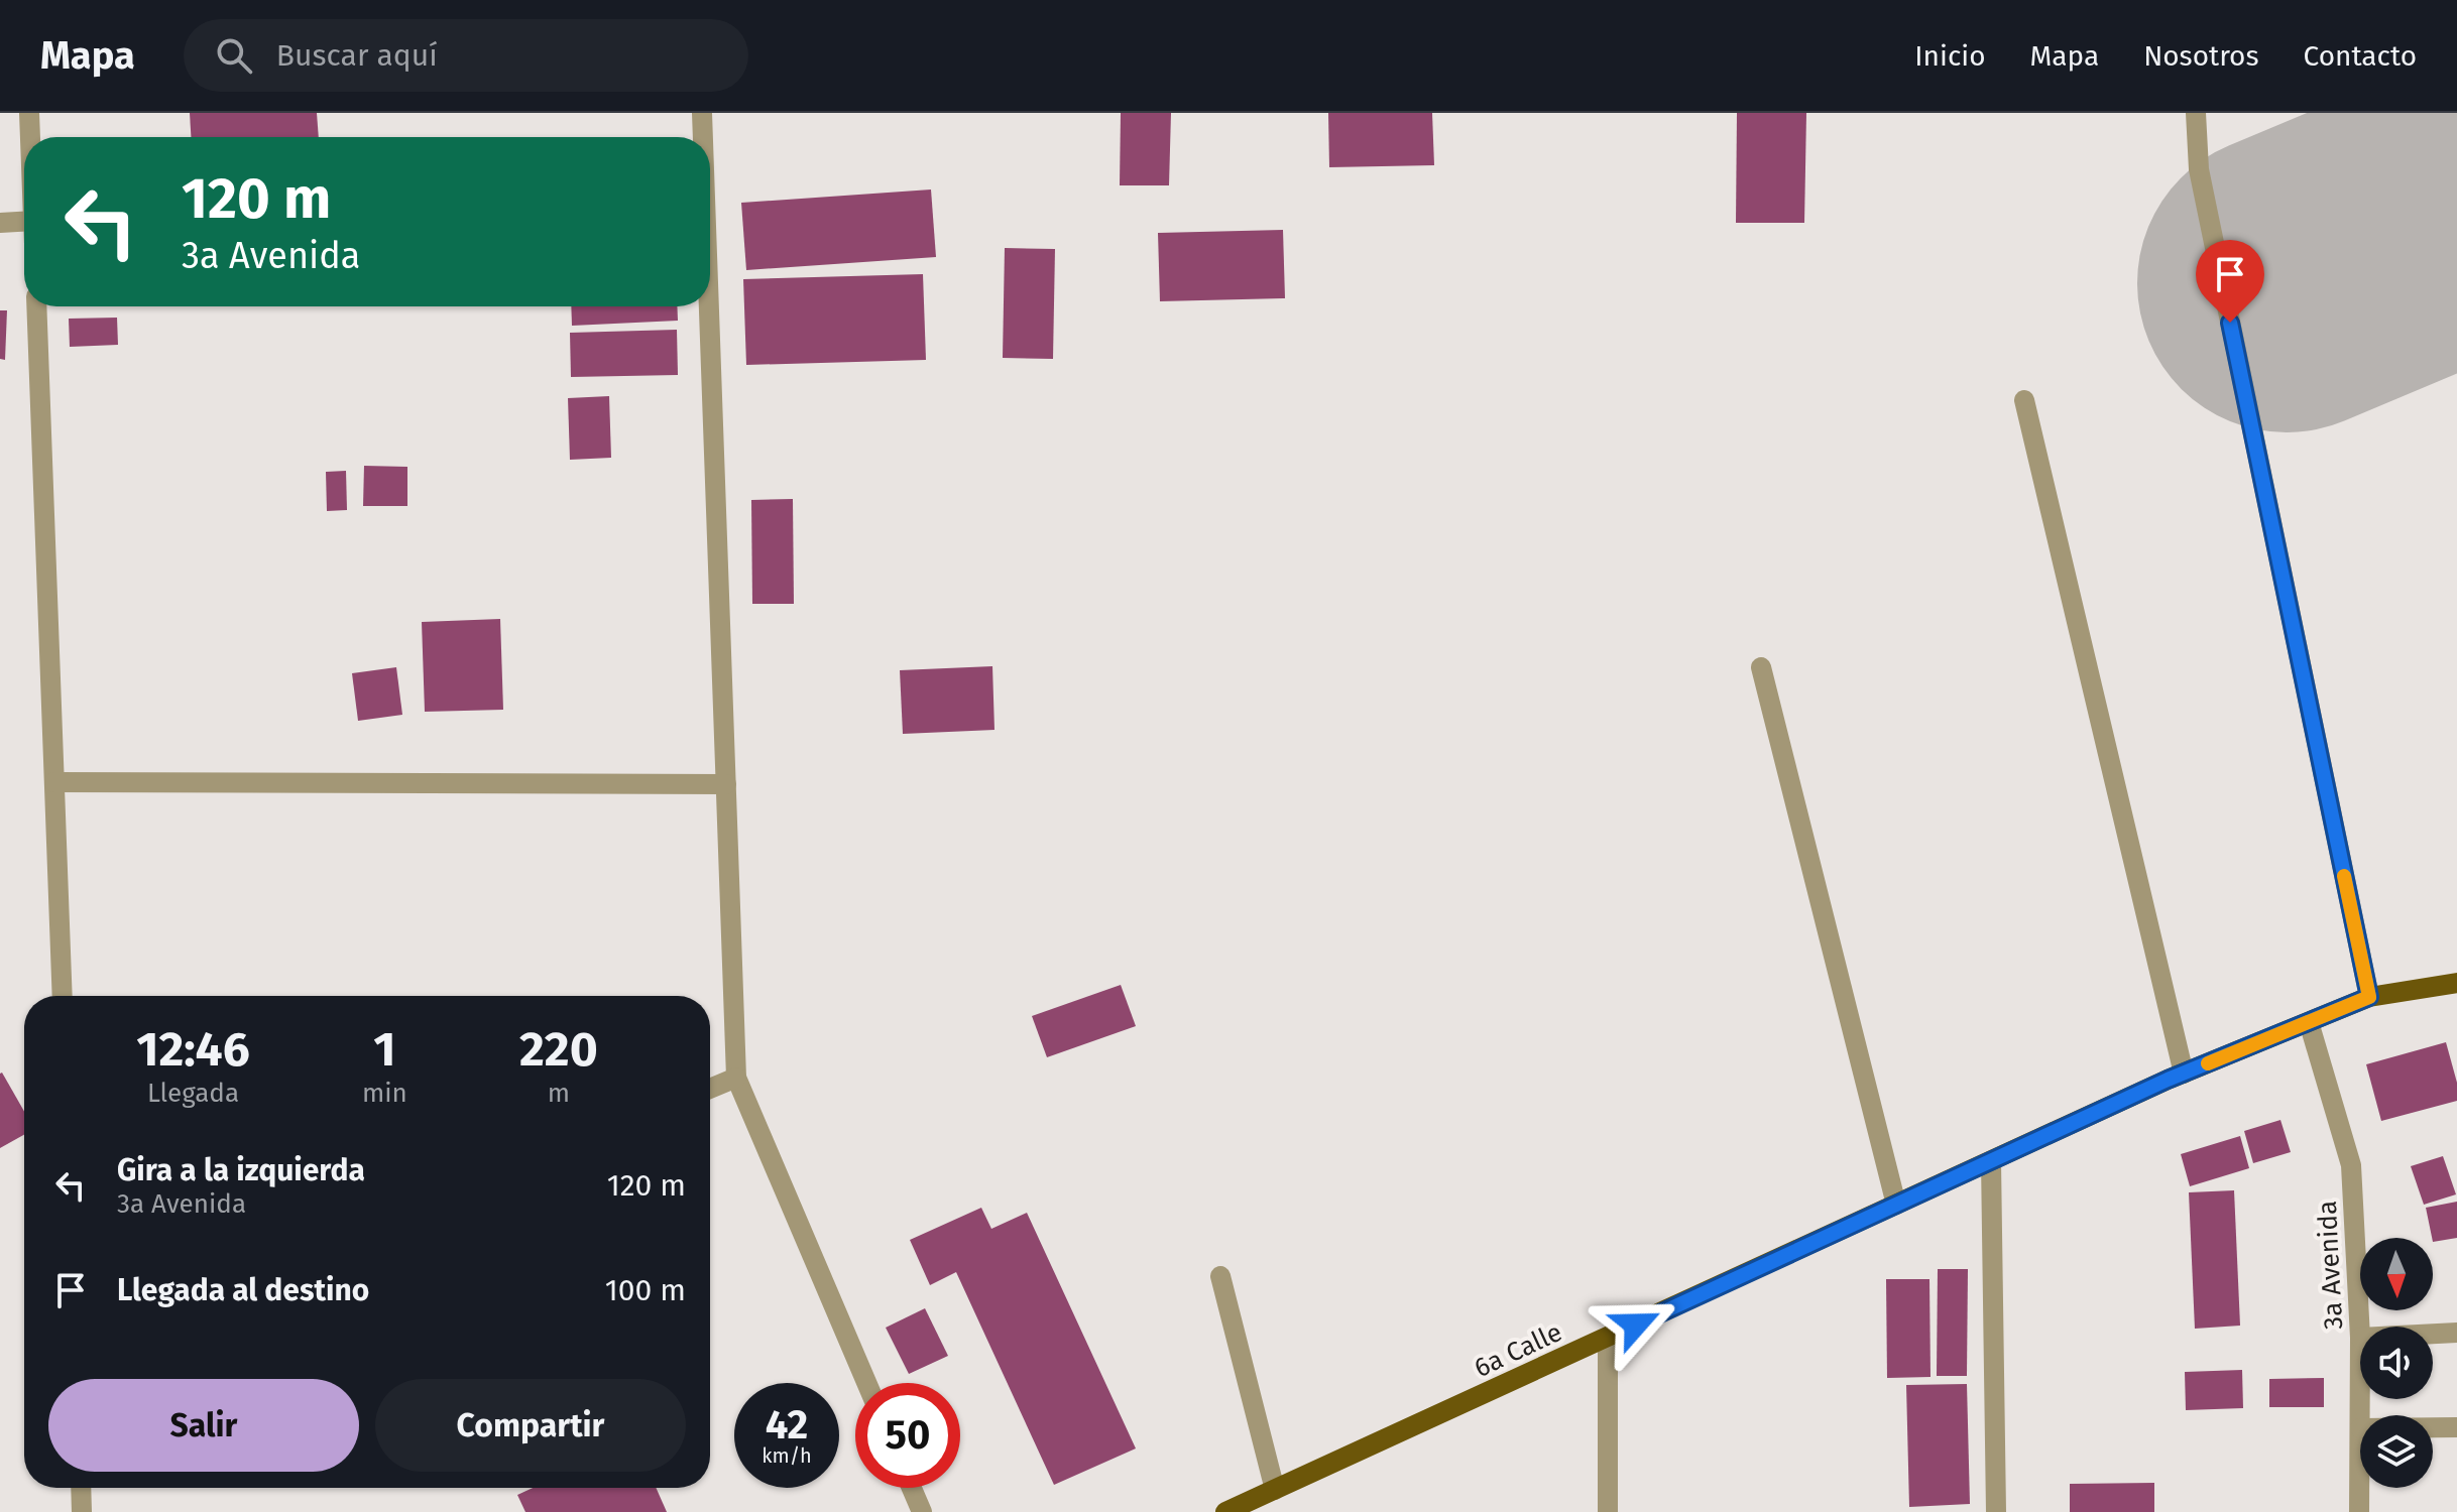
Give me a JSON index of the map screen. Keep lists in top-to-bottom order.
{
  "streets": {
    "main road": ["6a Calle"],
    "street": ["3a Avenida"]
  },
  "crossings": [
    ["3a Avenida", "6a Calle"]
  ],
  "north": "bottom",
  "page": {
    "header": "Mapa",
    "search": "Buscar aquí",
    "nav": [
      "Inicio",
      "Mapa",
      "Nosotros",
      "Contacto"
    ],
    "turn": ["120 m", "3a Avenida"],
    "eta": [
      "12:46",
      "Llegada",
      "1",
      "min",
      "220",
      "m"
    ],
    "list": [
      {
        "name": "Gira a la izquierda",
        "note": "3a Avenida",
        "value": "120 m"
      },
      {
        "name": "Llegada al destino",
        "value": "100 m"
      }
    ],
    "buttons": ["Salir", "Compartir"],
    "speed": "42 km/h",
    "limit": "50"
  }
}
